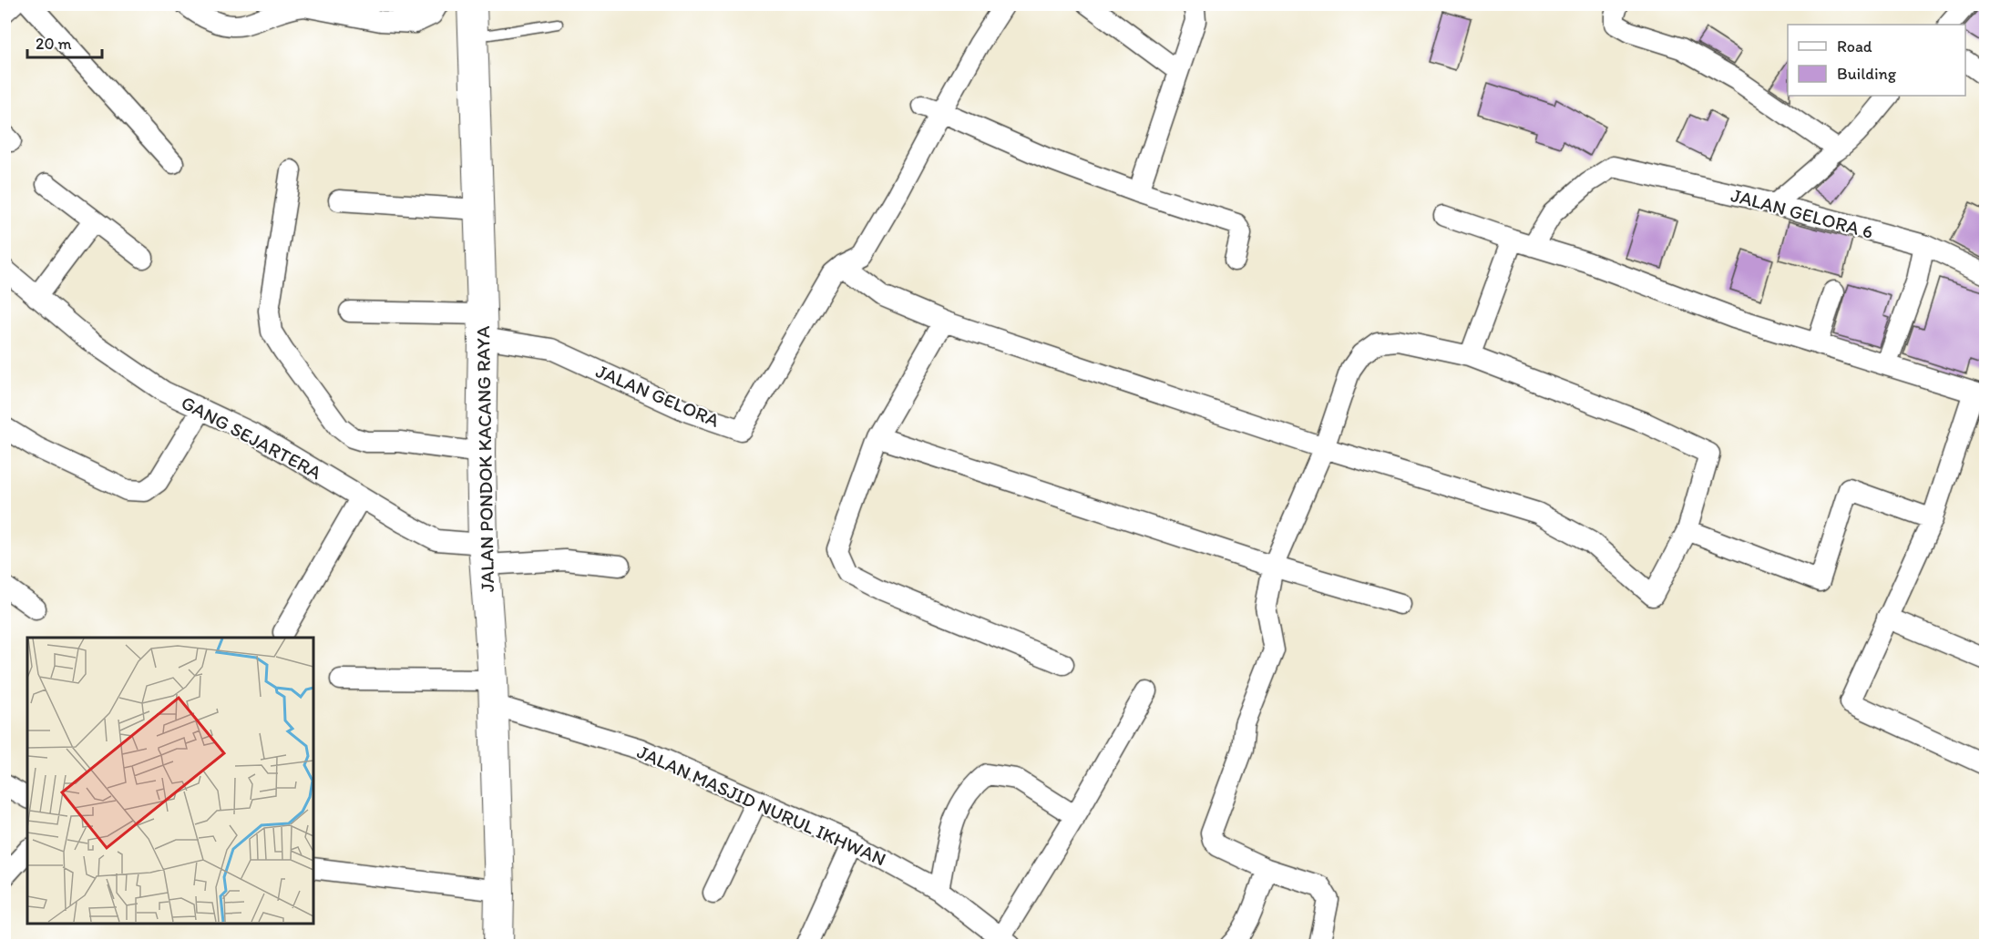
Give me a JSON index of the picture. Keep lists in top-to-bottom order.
{
  "streets": {
    "main road": ["JALAN PONDOK KACANG RAYA"],
    "street": [
      "JALAN GELORA 6",
      "JALAN GELORA",
      "GANG SEJARTERA",
      "JALAN MASJID NURUL IKHWAN"
    ]
  },
  "crossings": [
    ["JALAN GELORA", "JALAN PONDOK KACANG RAYA"],
    ["GANG SEJARTERA", "JALAN PONDOK KACANG RAYA"],
    ["JALAN PONDOK KACANG RAYA", "JALAN MASJID NURUL IKHWAN"]
  ],
  "legend": ["Road", "Building"],
  "scale_bar": "20 m"
}
